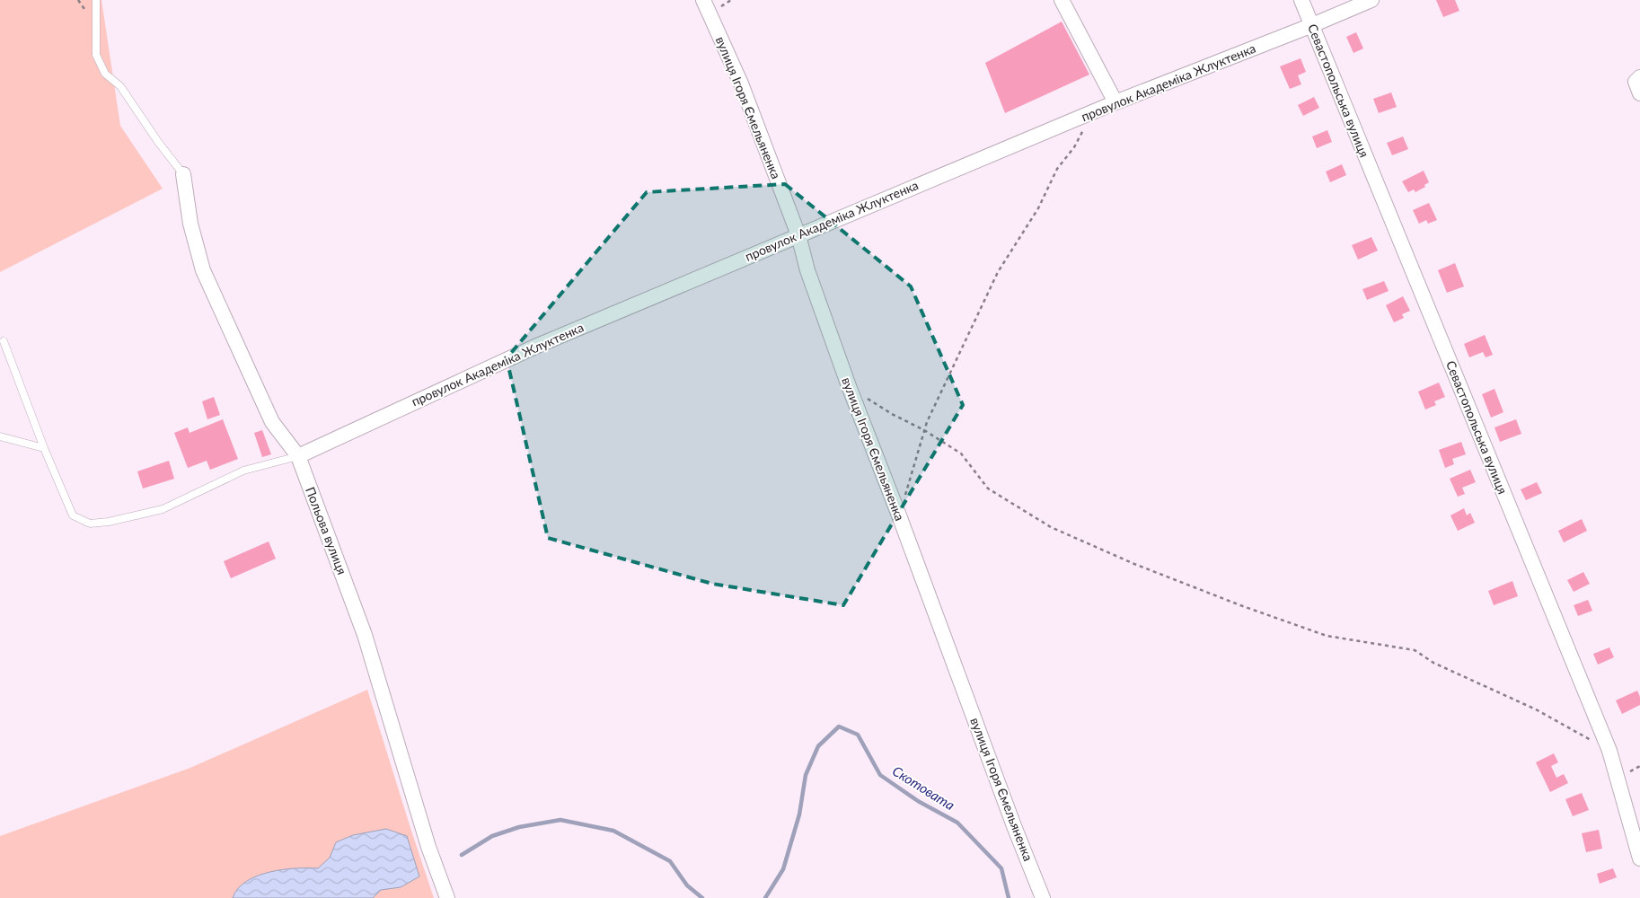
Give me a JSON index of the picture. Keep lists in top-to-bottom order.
{
  "streets": {
    "street": [
      "провулок Академіка Жлуктенка",
      "Севастопольська вулиця",
      "вулиця Ігоря Ємельяненка",
      "Польова вулиця"
    ]
  },
  "crossings": [
    ["провулок Академіка Жлуктенка", "Севастопольська вулиця"],
    ["провулок Академіка Жлуктенка", "вулиця Ігоря Ємельяненка"],
    ["провулок Академіка Жлуктенка", "Польова вулиця"]
  ],
  "water": ["Скотовата"]
}
